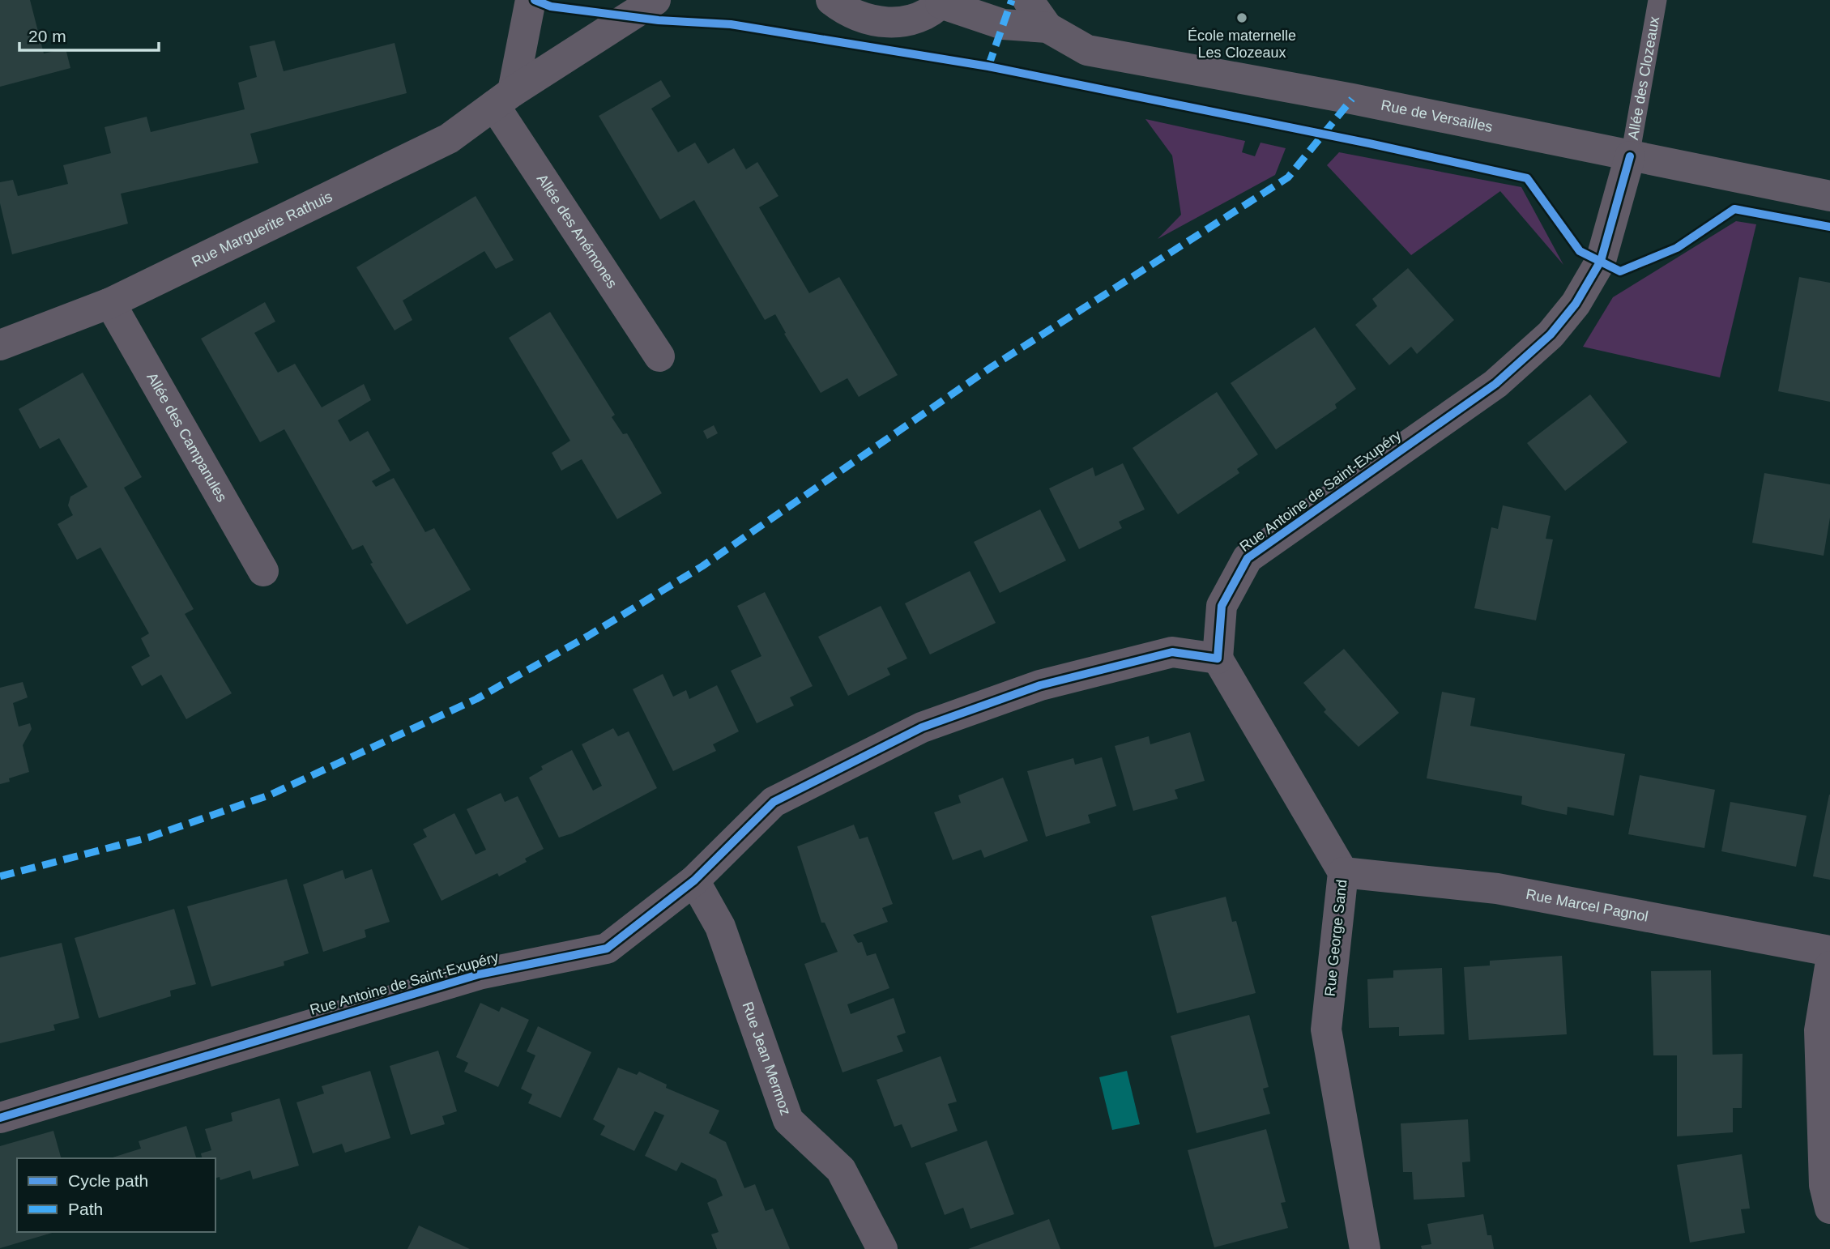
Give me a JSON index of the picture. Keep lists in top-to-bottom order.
{
  "streets": {
    "street": [
      "Rue de Versailles",
      "Rue Marguerite Rathuis",
      "Allée des Anémones",
      "Allée des Campanules",
      "Rue Antoine de Saint-Exupéry",
      "Rue Marcel Pagnol",
      "Rue George Sand",
      "Rue Jean Mermoz"
    ],
    "lane": ["Allée des Clozeaux"]
  },
  "crossings": [
    ["Allée des Clozeaux", "Rue de Versailles"],
    ["Allée des Clozeaux", "Rue Antoine de Saint-Exupéry"],
    ["Rue de Versailles", "Rue Antoine de Saint-Exupéry"],
    ["Rue Marguerite Rathuis", "Allée des Anémones"],
    ["Rue Marguerite Rathuis", "Allée des Campanules"],
    ["Rue Antoine de Saint-Exupéry", "Rue George Sand"],
    ["Rue Antoine de Saint-Exupéry", "Rue Jean Mermoz"],
    ["Rue Marcel Pagnol", "Rue George Sand"]
  ],
  "places": ["École maternelle Les Clozeaux"],
  "legend": ["Cycle path", "Path"],
  "scale_bar": "20 m"
}
